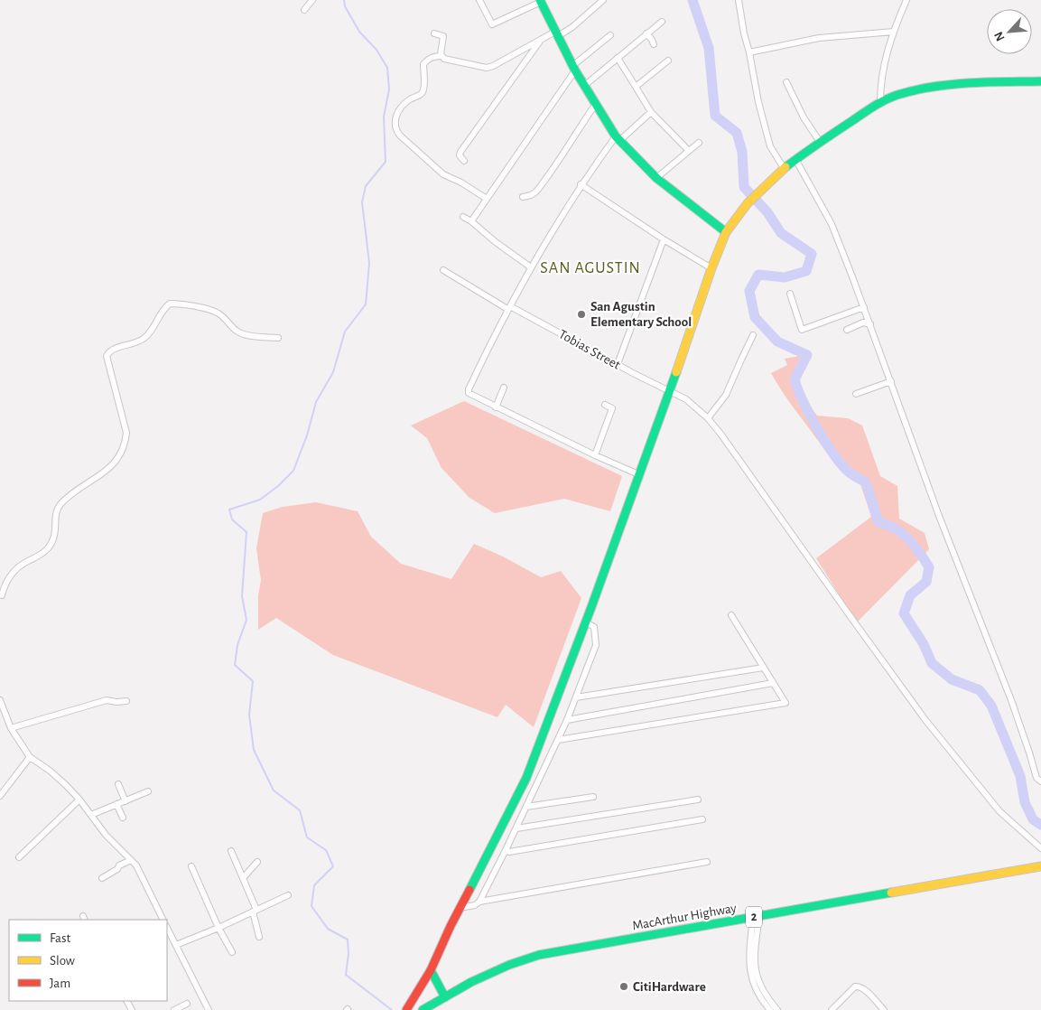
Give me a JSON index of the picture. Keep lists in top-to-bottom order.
{
  "streets": {
    "main road": ["MacArthur Highway", "2"],
    "street": ["Tobias Street"]
  },
  "districts": ["SAN AGUSTIN"],
  "places": ["San Agustin Elementary School", "CitiHardware"],
  "legend": ["Fast", "Slow", "Jam"],
  "north": "bottom left"
}
